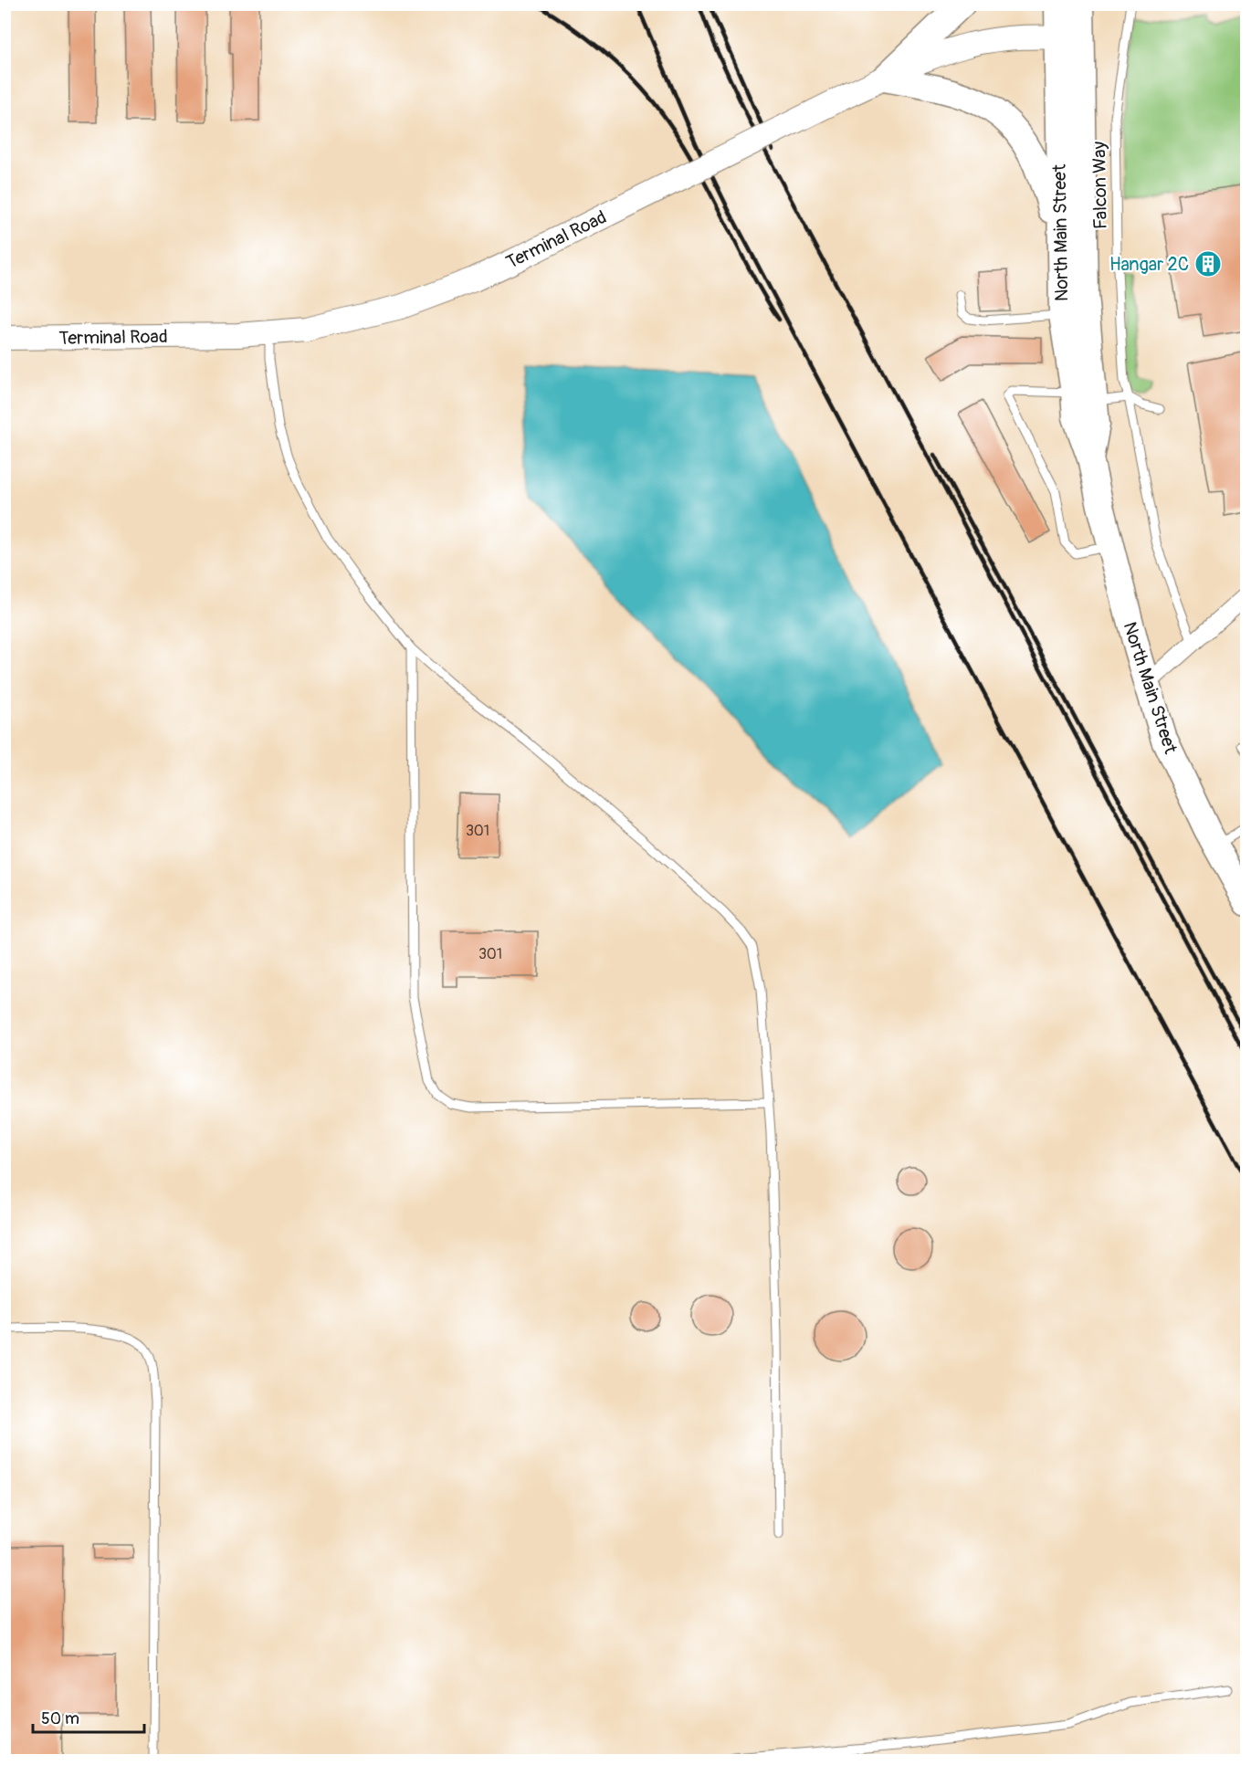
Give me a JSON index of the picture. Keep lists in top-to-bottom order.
{
  "streets": {
    "main road": ["North Main Street", "Terminal Road"],
    "lane": ["Falcon Way"]
  },
  "crossings": [
    ["North Main Street", "Terminal Road"]
  ],
  "places": {
    "building": ["Hangar 2C"]
  },
  "house_numbers": ["301", "301"],
  "scale_bar": "50 m"
}
